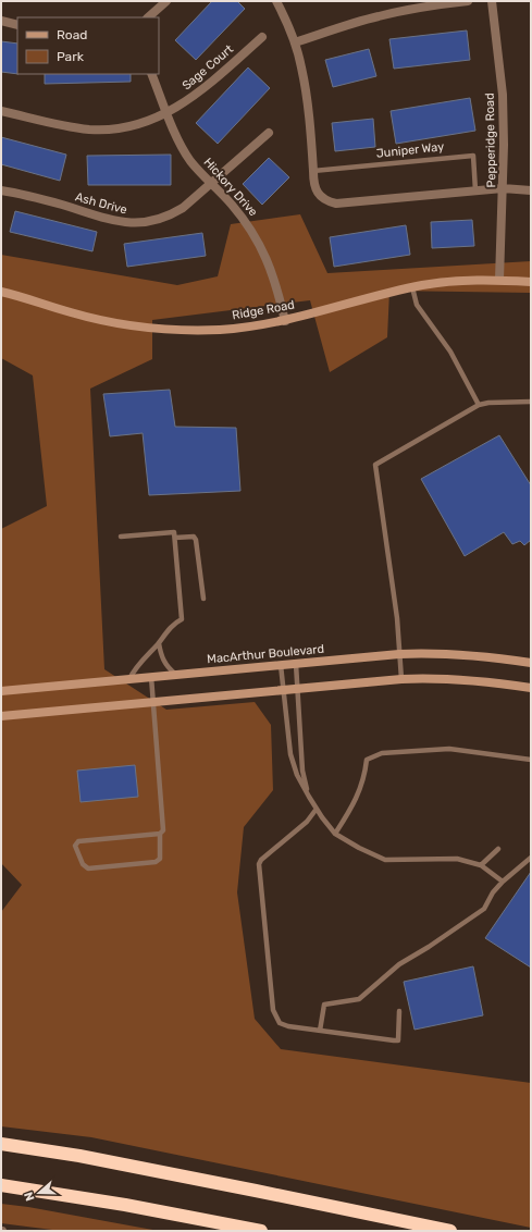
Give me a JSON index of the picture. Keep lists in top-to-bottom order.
{
  "streets": {
    "main road": ["Ridge Road", "MacArthur Boulevard"],
    "street": [
      "Sage Court",
      "Pepperidge Road",
      "Hickory Drive",
      "Ash Drive"
    ],
    "lane": ["Juniper Way"]
  },
  "crossings": [
    ["Sage Court", "Hickory Drive"],
    ["Pepperidge Road", "Ridge Road"],
    ["Hickory Drive", "Ash Drive"],
    ["Hickory Drive", "Ridge Road"]
  ],
  "legend": ["Road", "Park"],
  "north": "left"
}
